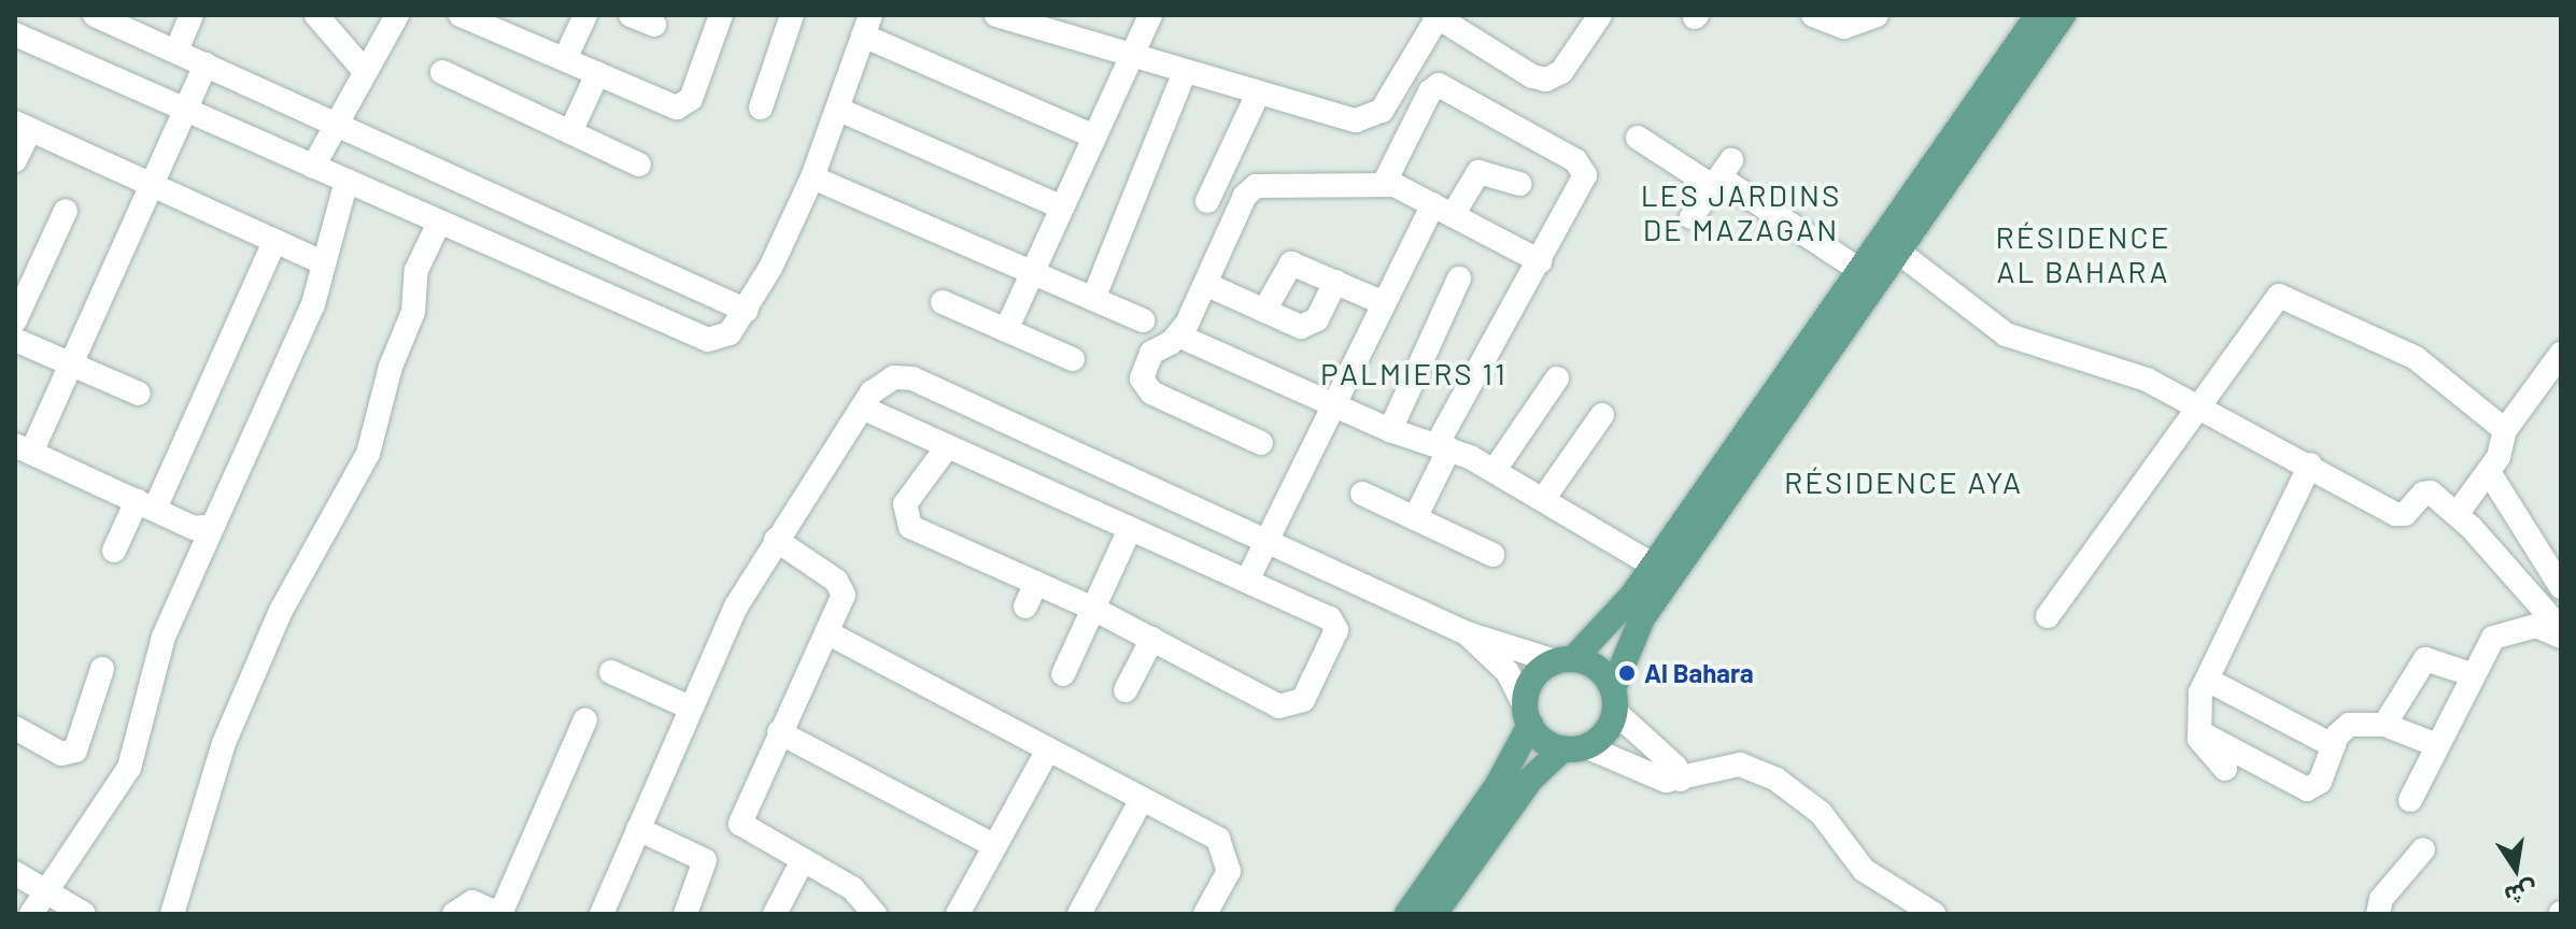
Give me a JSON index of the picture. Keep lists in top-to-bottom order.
{
  "districts": [
    "LES JARDINS DE MAZAGAN",
    "RÉSIDENCE AL BAHARA",
    "PALMIERS 11",
    "RÉSIDENCE AYA"
  ],
  "places": ["Al Bahara"],
  "north": "bottom"
}
